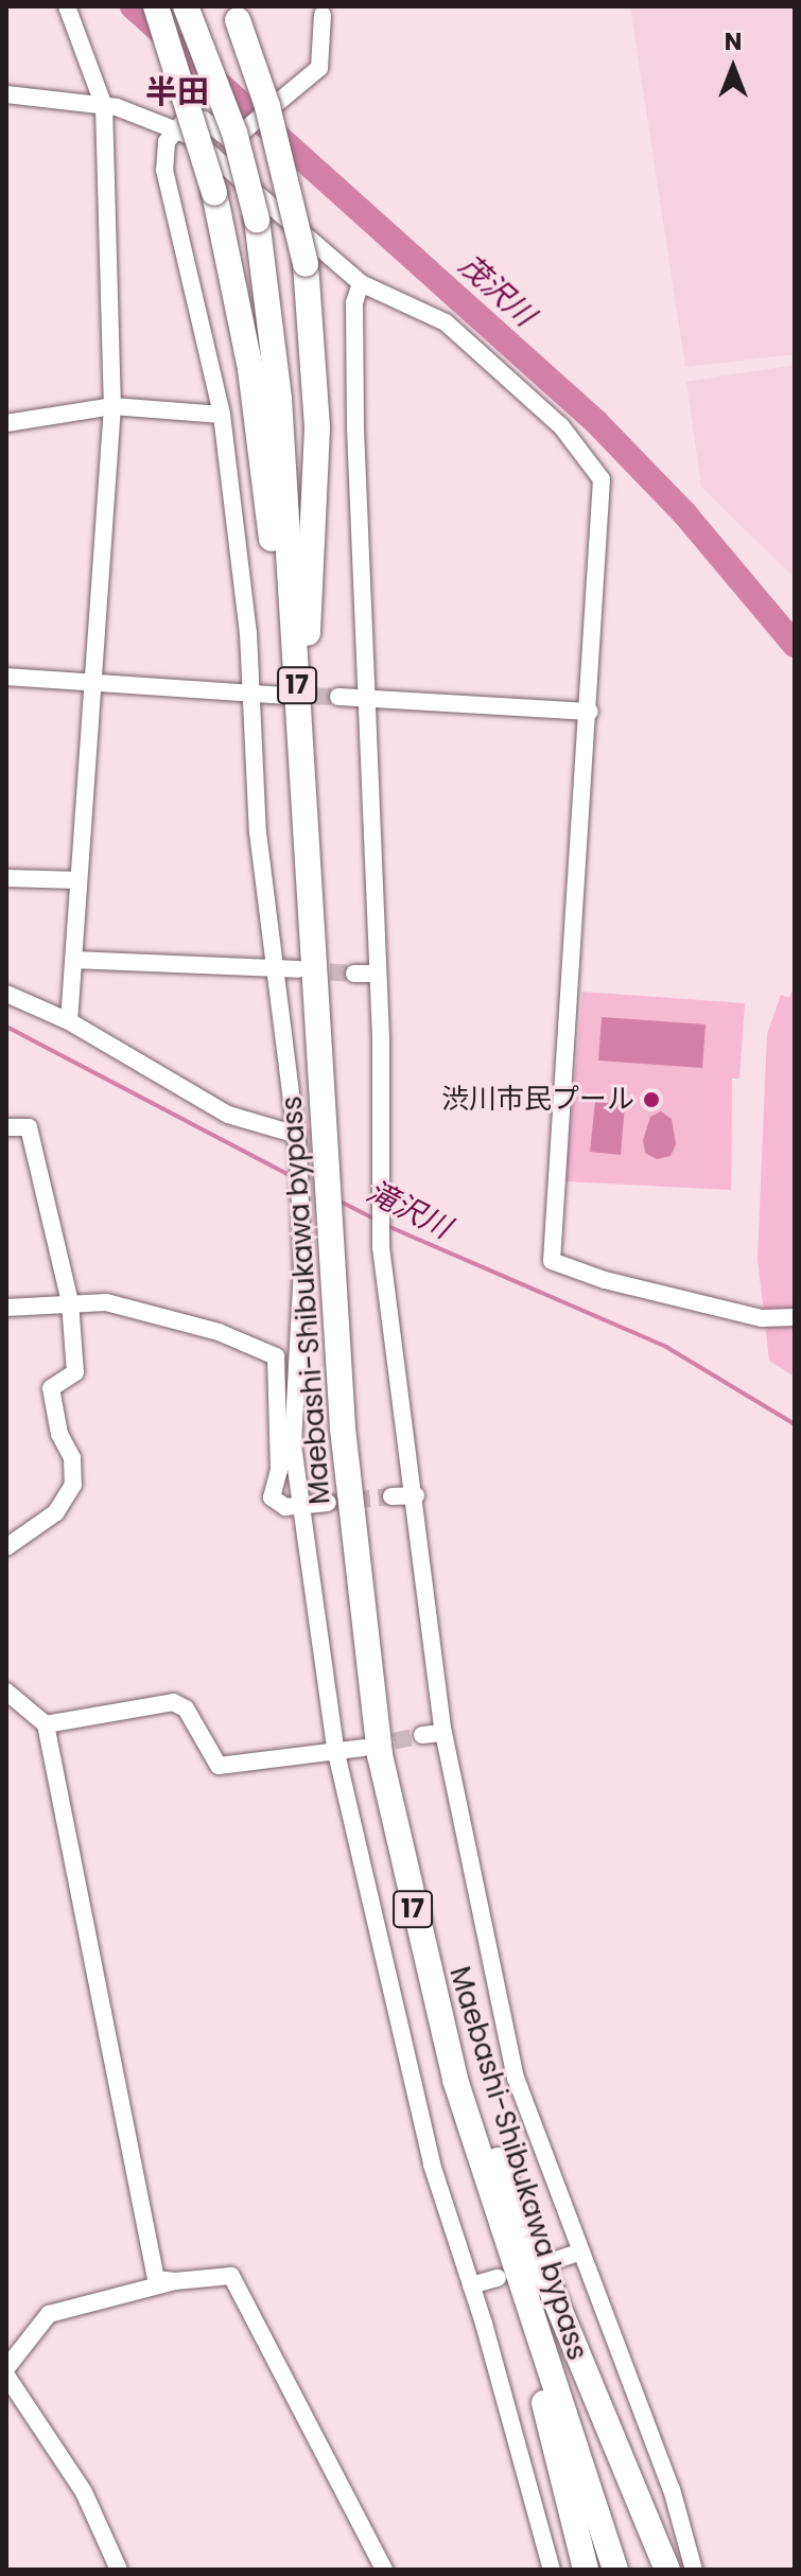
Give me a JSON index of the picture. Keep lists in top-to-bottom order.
{
  "streets": {
    "highway": ["17", "Maebashi-Shibukawa bypass"]
  },
  "crossings": [
    ["17", "Maebashi-Shibukawa bypass"]
  ],
  "districts": ["半田"],
  "water": ["茂沢川", "滝沢川"],
  "places": ["渋川市民プール"],
  "north": "top"
}
